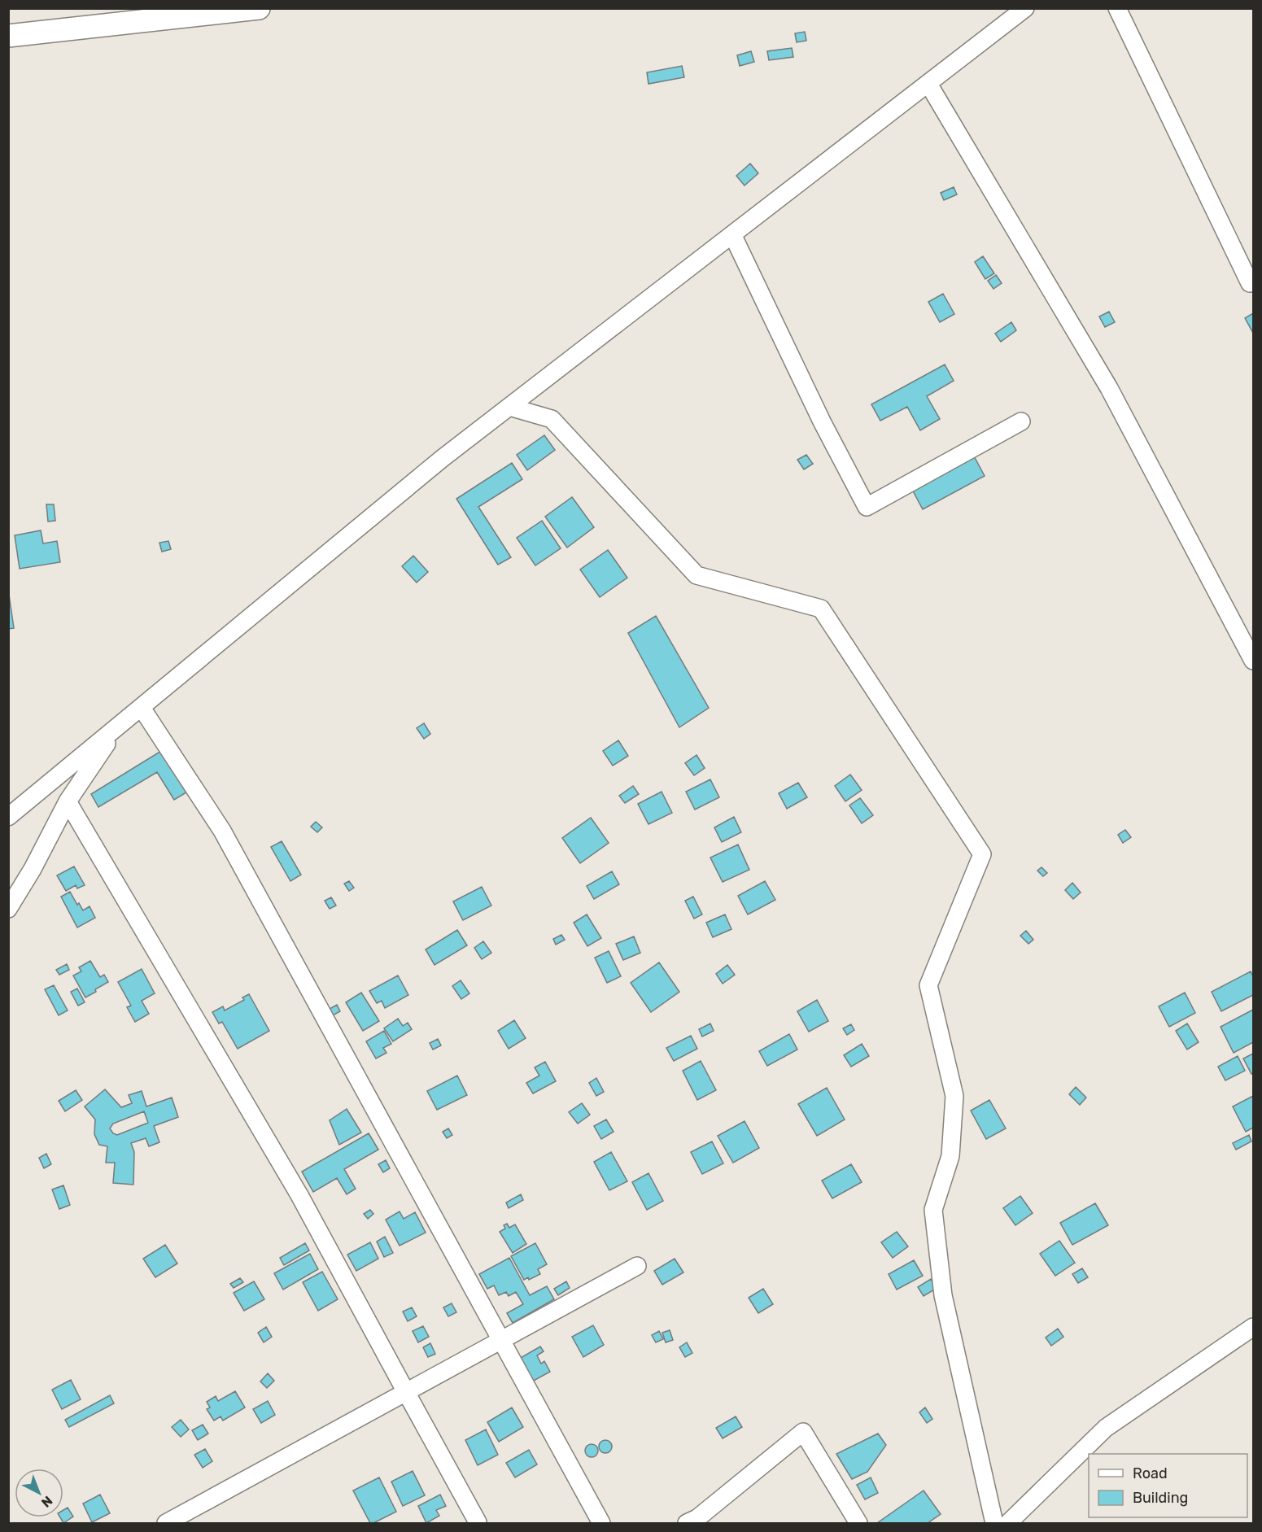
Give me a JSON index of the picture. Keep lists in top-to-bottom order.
{
  "legend": ["Road", "Building"],
  "north": "bottom right"
}
